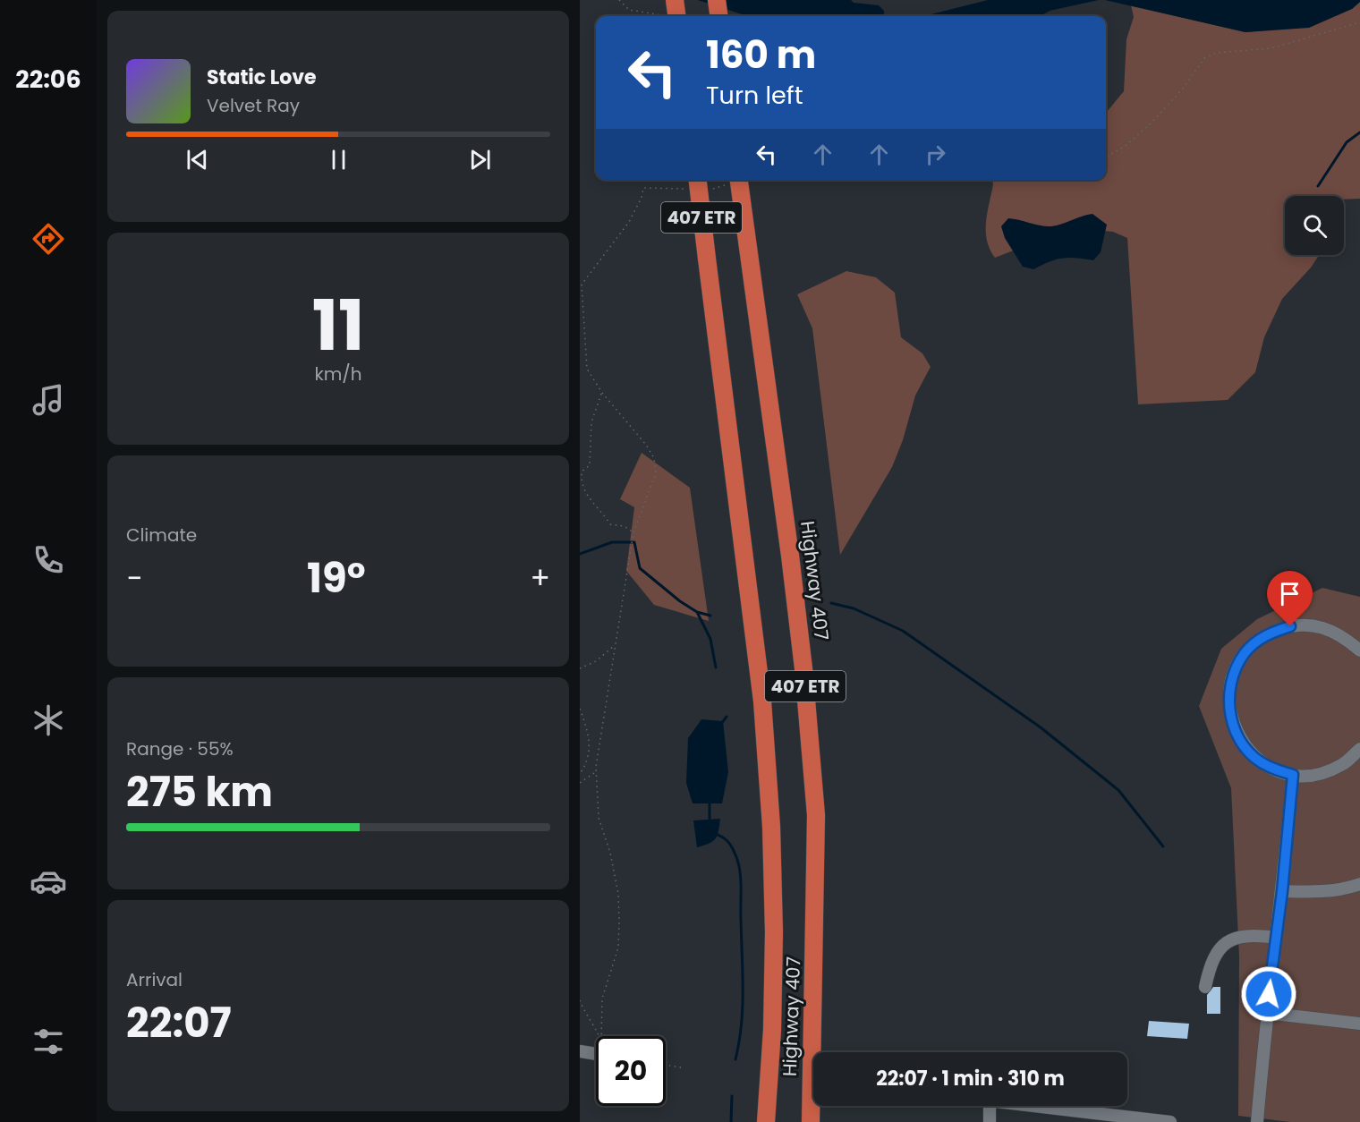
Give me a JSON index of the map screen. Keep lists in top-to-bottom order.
{
  "streets": {
    "highway": ["407 ETR", "Highway 407"]
  },
  "page": {
    "tabs": "22:06",
    "turn": ["160 m", "Turn left"],
    "song": ["Static Love", "Velvet Ray"],
    "tile": [
      ["11", "km/h"],
      "Climate",
      ["Range · 55%", "275 km"],
      ["Arrival", "22:07"]
    ],
    "heat": ["−", "19°", "+"],
    "limit": "20",
    "trip": "22:07 · 1 min · 310 m"
  }
}
